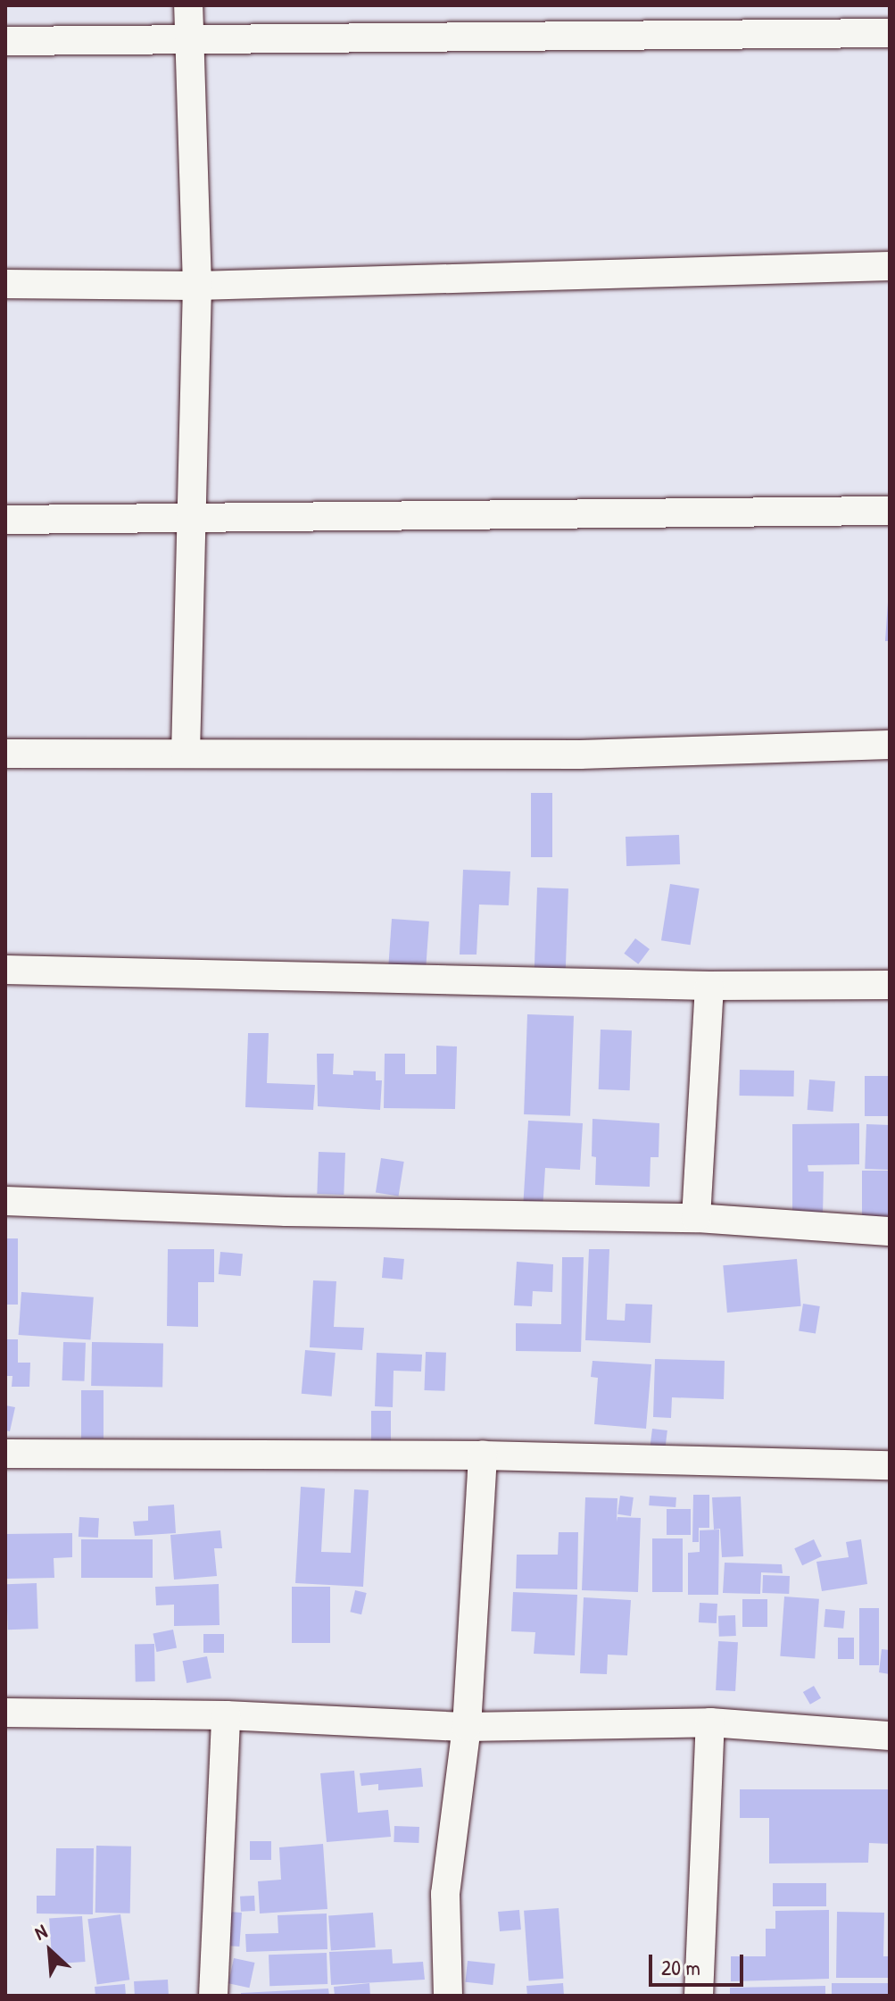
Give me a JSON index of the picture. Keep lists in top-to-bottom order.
{
  "scale_bar": "20 m",
  "north": "top left"
}
